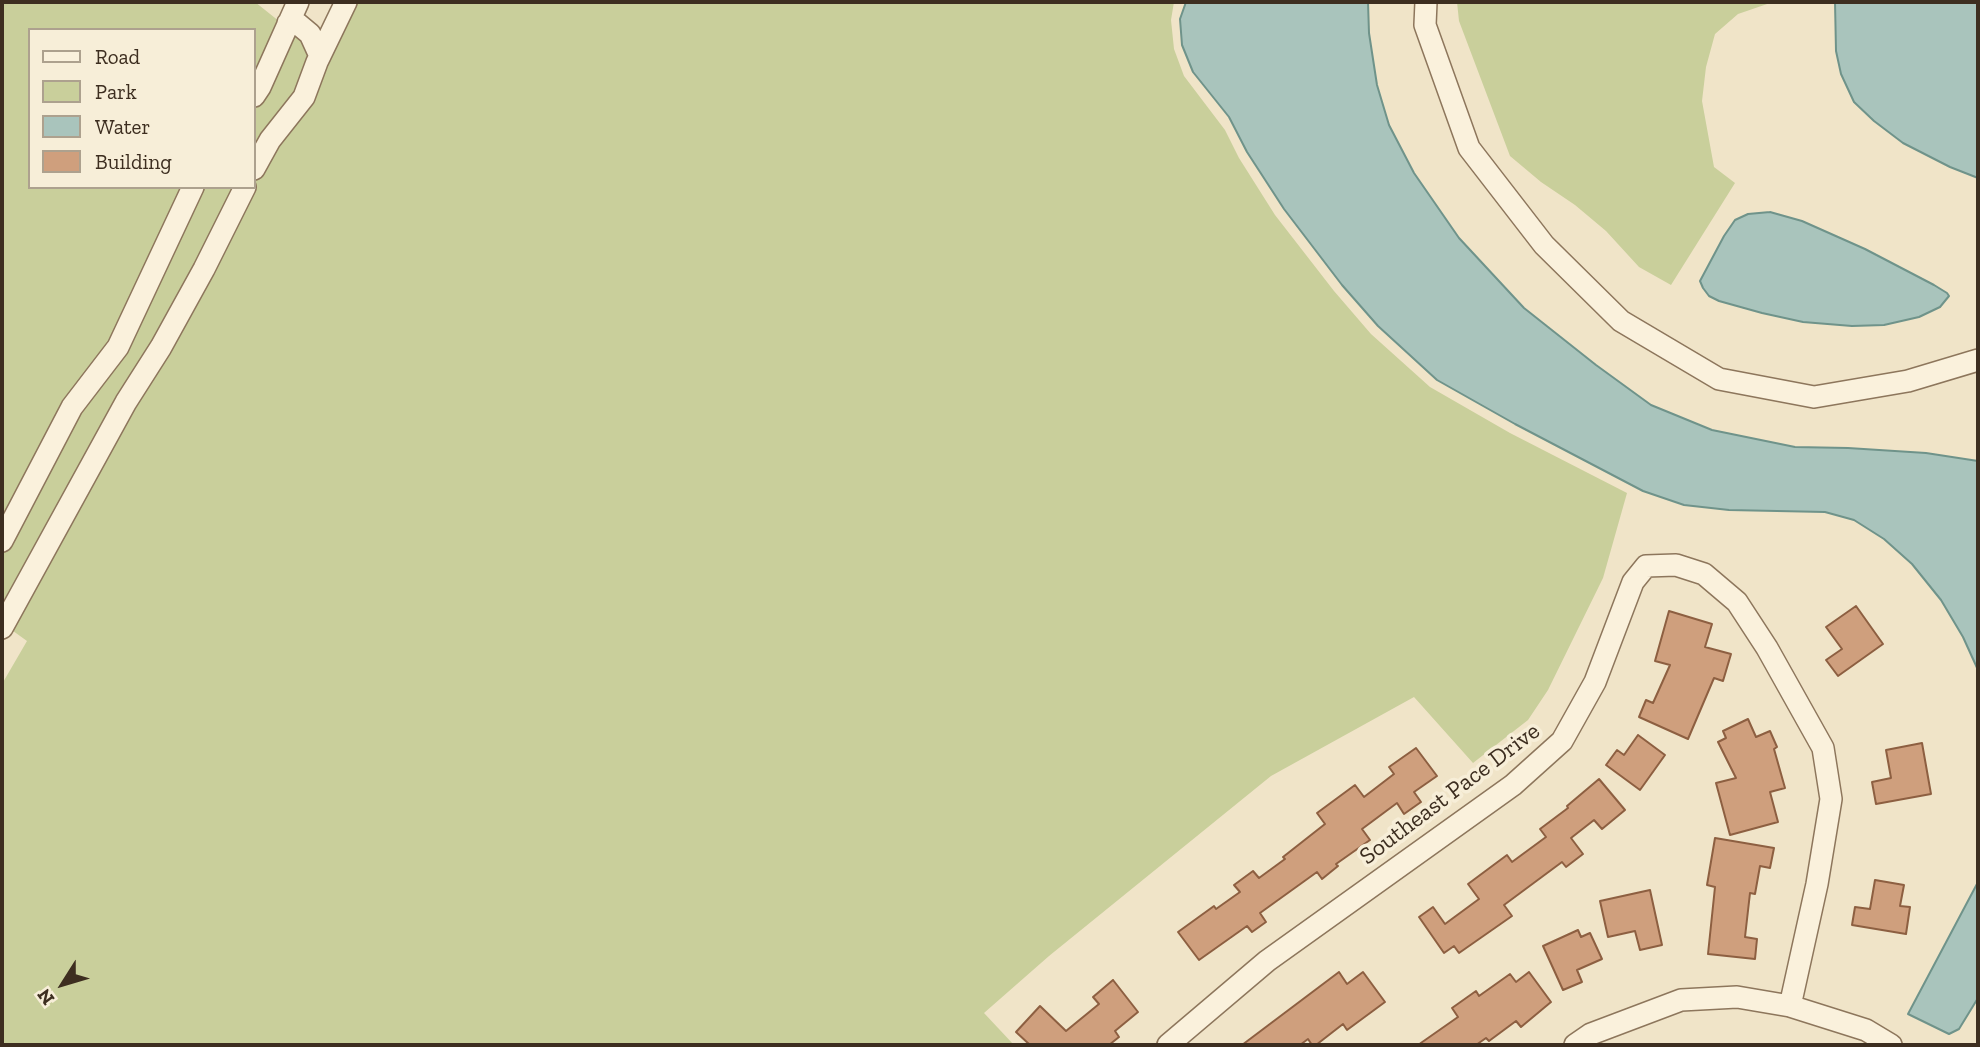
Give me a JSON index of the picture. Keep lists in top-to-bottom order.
{
  "streets": {
    "street": ["Southeast Pace Drive"]
  },
  "legend": [
    "Road",
    "Park",
    "Water",
    "Building"
  ],
  "north": "bottom left"
}
